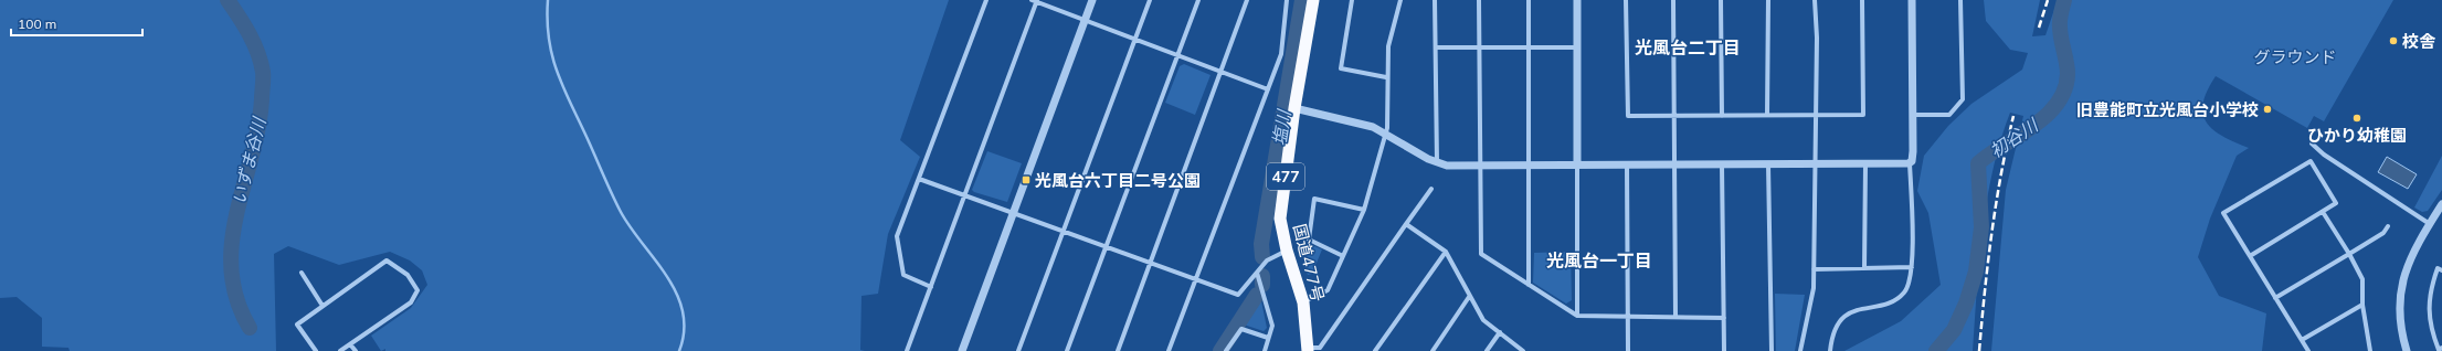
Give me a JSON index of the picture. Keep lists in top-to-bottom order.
{
  "streets": {
    "highway": ["477", "国道477号"]
  },
  "districts": ["光風台二丁目", "光風台一丁目"],
  "water": ["塩川", "初谷川", "いずま谷川"],
  "parks": ["グラウンド"],
  "places": {
    "other": ["校舎", "旧豊能町立光風台小学校", "ひかり幼稚園"],
    "transit": ["光風台六丁目二号公園"]
  },
  "scale_bar": "100 m"
}
